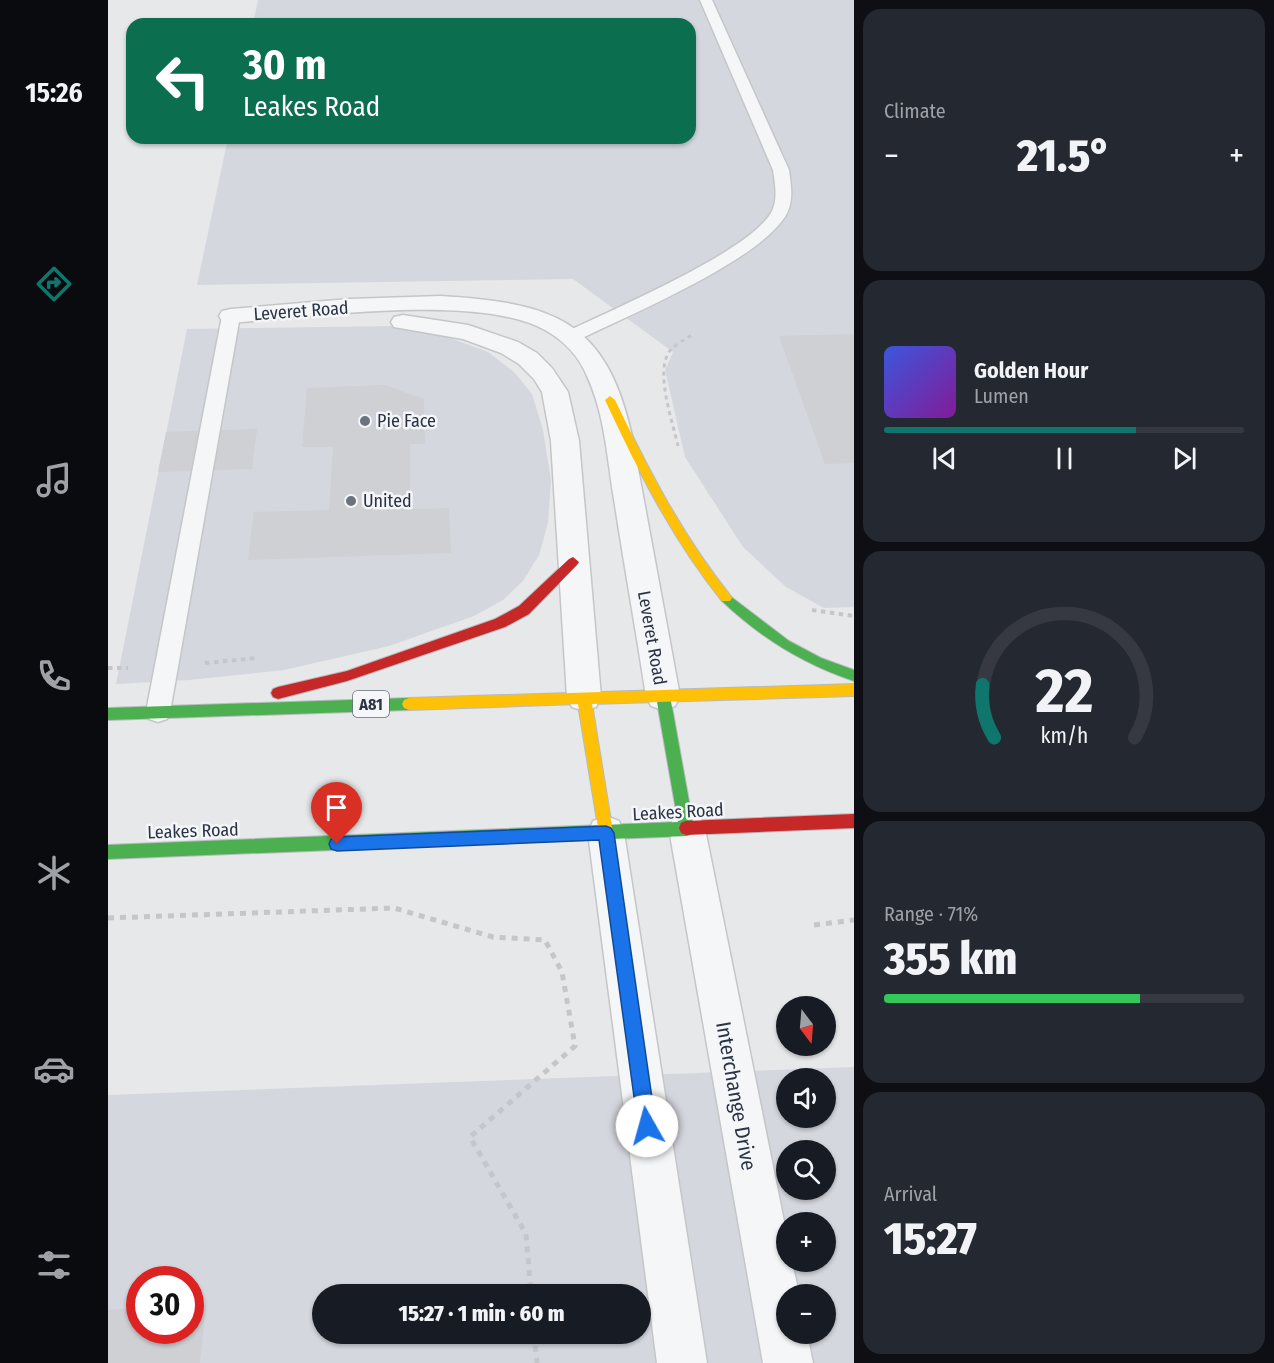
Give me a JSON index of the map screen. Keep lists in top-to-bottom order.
{
  "streets": {
    "highway": ["A81", "Leakes Road"],
    "street": ["Leveret Road", "Interchange Drive"]
  },
  "crossings": [
    ["Leveret Road", "A81"],
    ["Leakes Road", "Interchange Drive"]
  ],
  "places": ["Pie Face", "United"],
  "north": "bottom",
  "page": {
    "tabs": "15:26",
    "tile": [
      "Climate",
      ["Range · 71%", "355 km"],
      ["Arrival", "15:27"]
    ],
    "turn": ["30 m", "Leakes Road"],
    "heat": ["−", "21.5°", "+"],
    "song": ["Golden Hour", "Lumen"],
    "map_buttons": ["+", "−"],
    "limit": "30",
    "trip": "15:27 · 1 min · 60 m",
    "gauge": ["22", "km/h"]
  }
}
